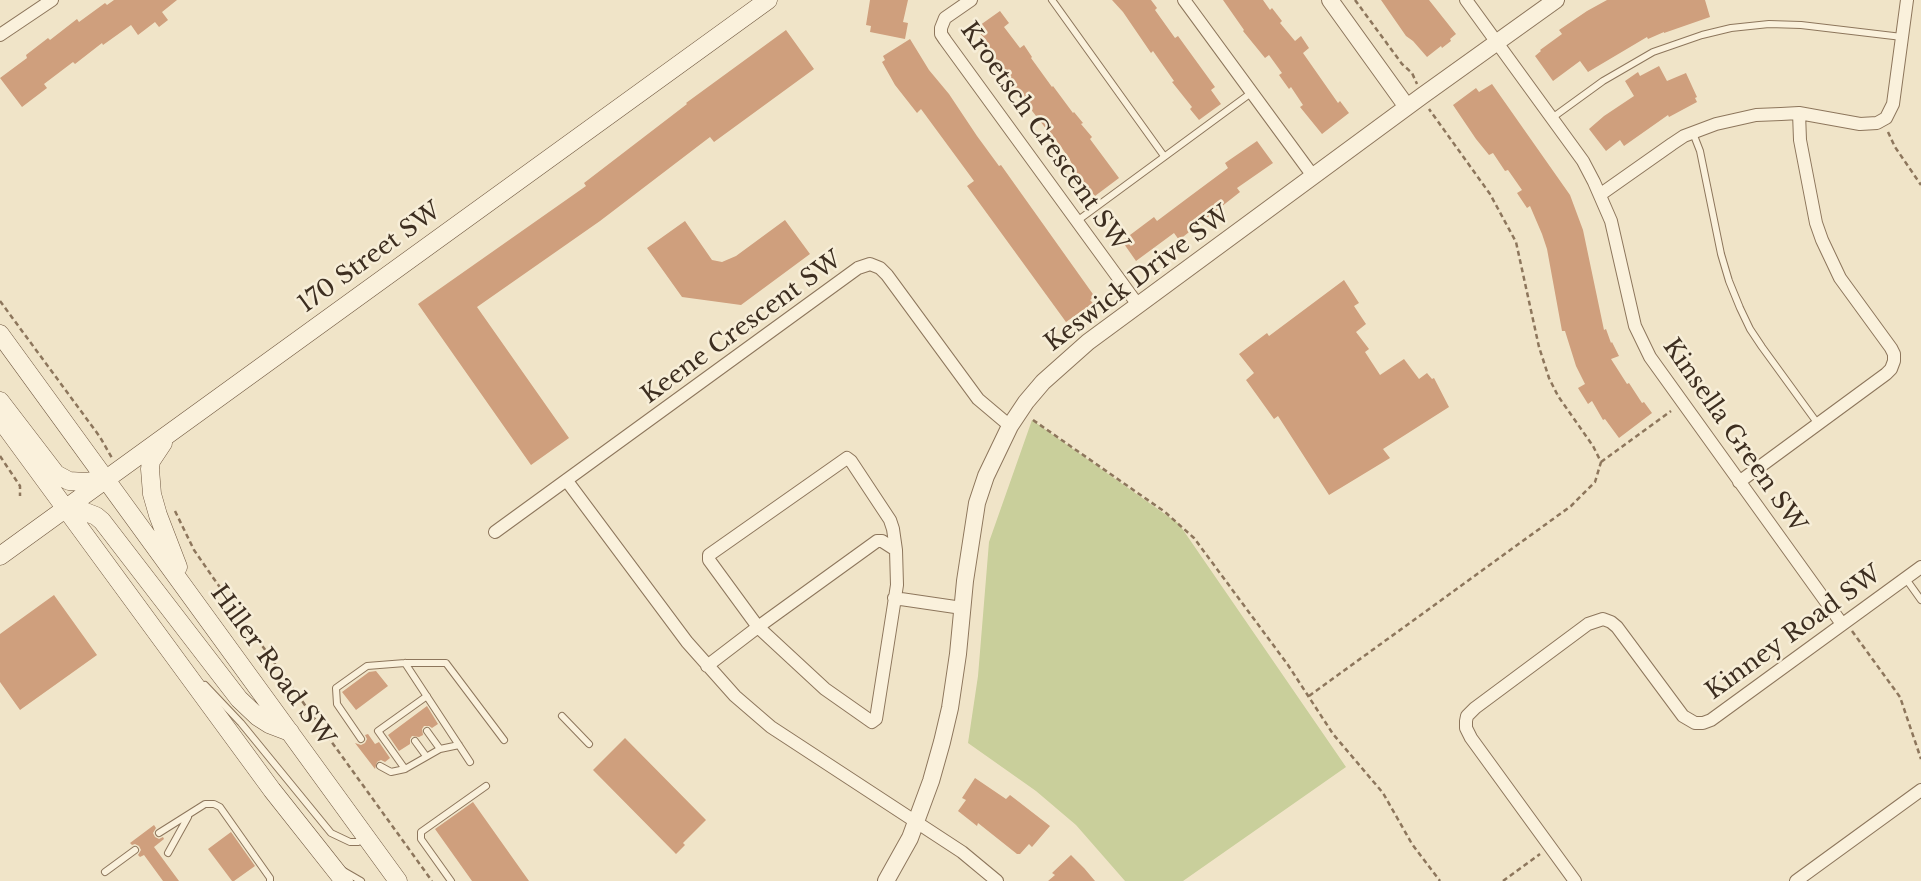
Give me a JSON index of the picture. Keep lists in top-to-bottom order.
{
  "streets": {
    "main road": ["170 Street SW", "Hiller Road SW"],
    "street": [
      "Kroetsch Crescent SW",
      "Keswick Drive SW",
      "Keene Crescent SW",
      "Kinsella Green SW",
      "Kinney Road SW"
    ]
  },
  "crossings": [
    ["Kroetsch Crescent SW", "Keswick Drive SW"],
    ["170 Street SW", "Hiller Road SW"],
    ["Keswick Drive SW", "Keene Crescent SW"],
    ["Keswick Drive SW", "Kinsella Green SW"],
    ["Kinsella Green SW", "Kinney Road SW"]
  ]
}
